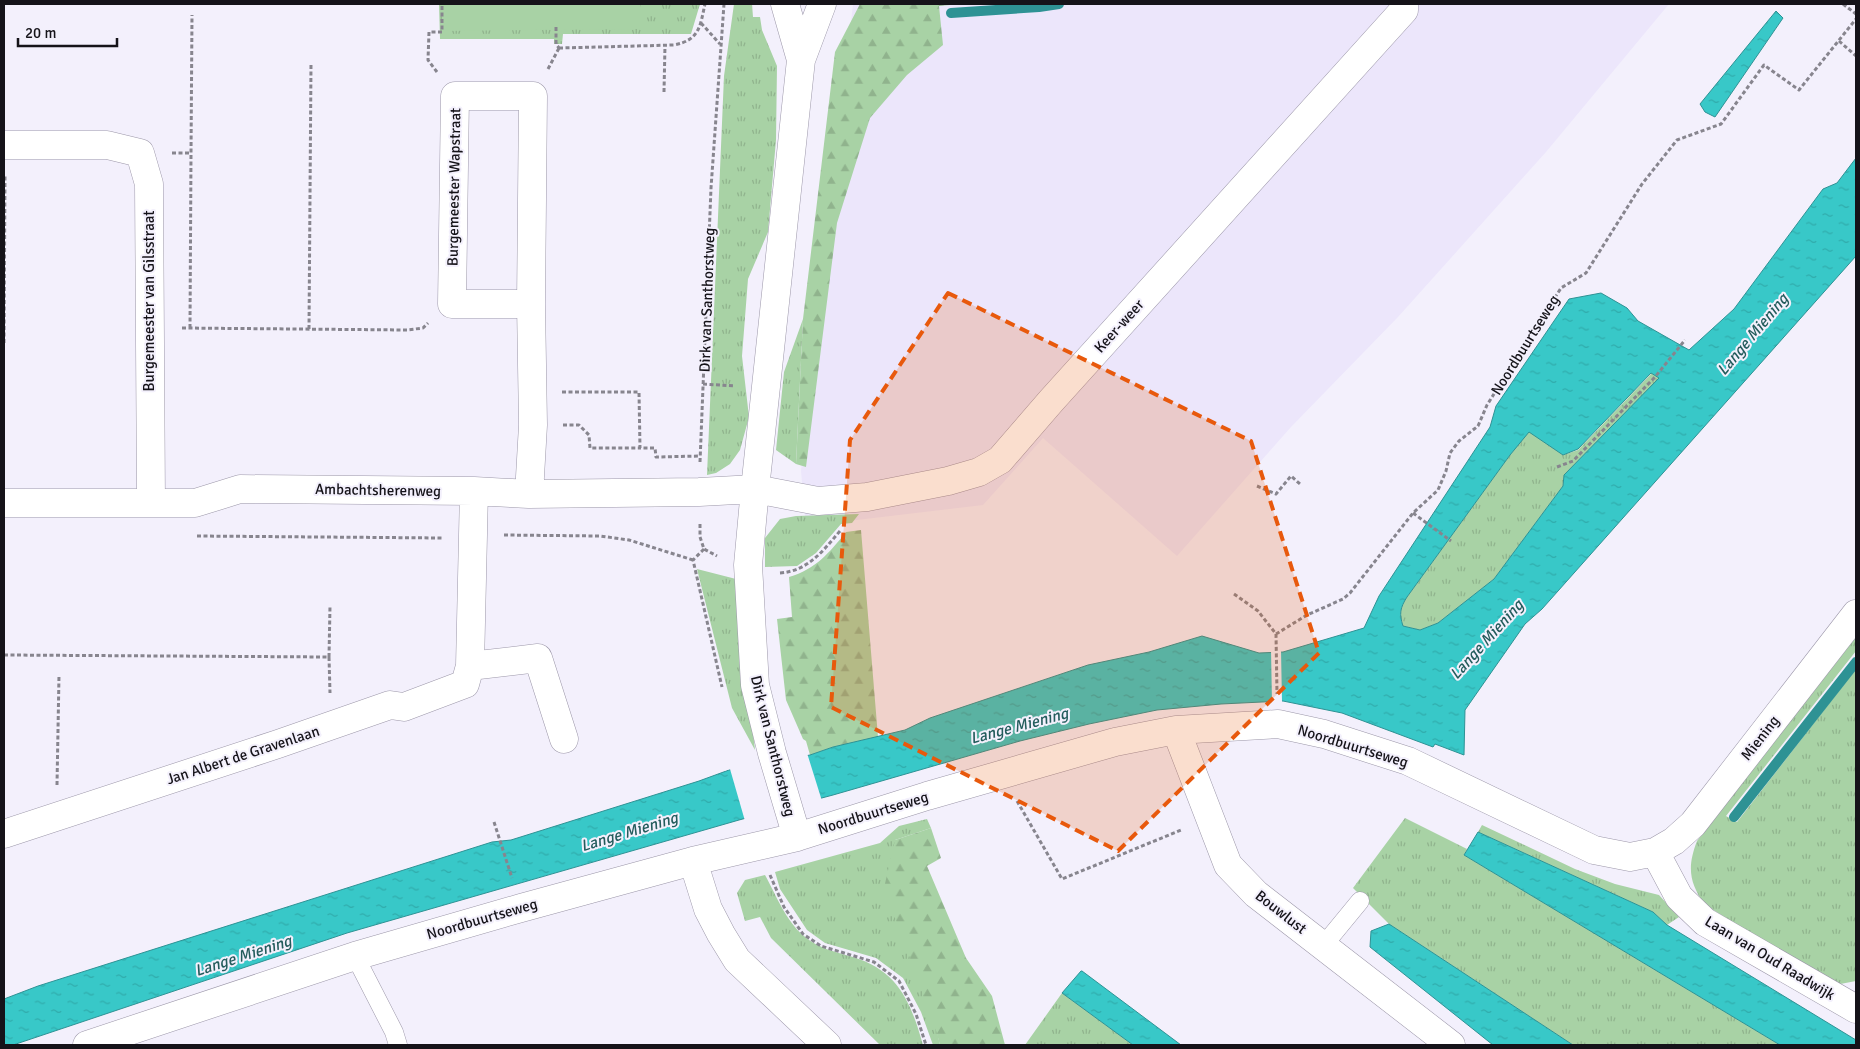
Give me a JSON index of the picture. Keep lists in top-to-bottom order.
{
  "streets": {
    "street": [
      "Burgemeester Wapstraat",
      "Dirk van Santhorstweg",
      "Burgemeester van Gilsstraat",
      "Keer-weer",
      "Noordbuurtseweg",
      "Ambachtsherenweg",
      "Miening",
      "Jan Albert de Gravenlaan",
      "Bouwlust",
      "Laan van Oud Raadwijk"
    ]
  },
  "crossings": [
    ["Burgemeester Wapstraat", "Ambachtsherenweg"],
    ["Dirk van Santhorstweg", "Keer-weer"],
    ["Dirk van Santhorstweg", "Noordbuurtseweg"],
    ["Dirk van Santhorstweg", "Ambachtsherenweg"],
    ["Burgemeester van Gilsstraat", "Ambachtsherenweg"],
    ["Keer-weer", "Ambachtsherenweg"],
    ["Noordbuurtseweg", "Miening"],
    ["Noordbuurtseweg", "Bouwlust"],
    ["Noordbuurtseweg", "Laan van Oud Raadwijk"],
    ["Ambachtsherenweg", "Jan Albert de Gravenlaan"],
    ["Miening", "Laan van Oud Raadwijk"]
  ],
  "water": ["Lange Miening"],
  "scale_bar": "20 m"
}
